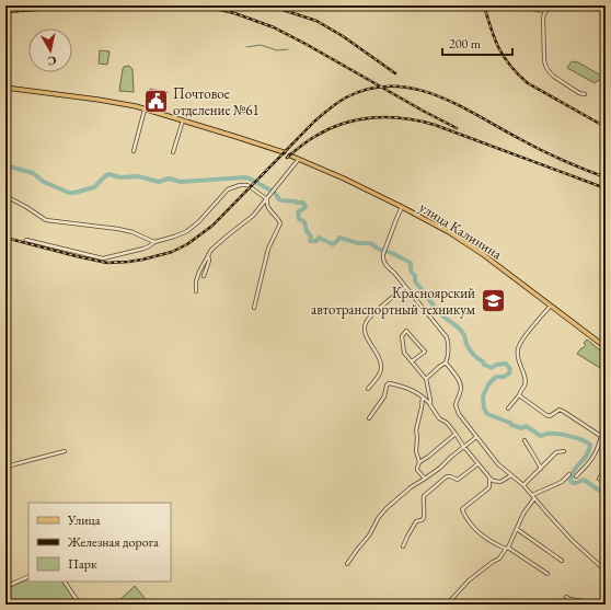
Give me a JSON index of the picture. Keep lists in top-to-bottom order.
{
  "streets": {
    "main road": ["улица Калинина"]
  },
  "places": {
    "public building": ["Почтовое отделение №61"],
    "school or university": ["Красноярский автотранспортный техникум"]
  },
  "legend": ["Улица", "Железная дорога", "Парк"],
  "scale_bar": "200 m",
  "north": "bottom"
}
